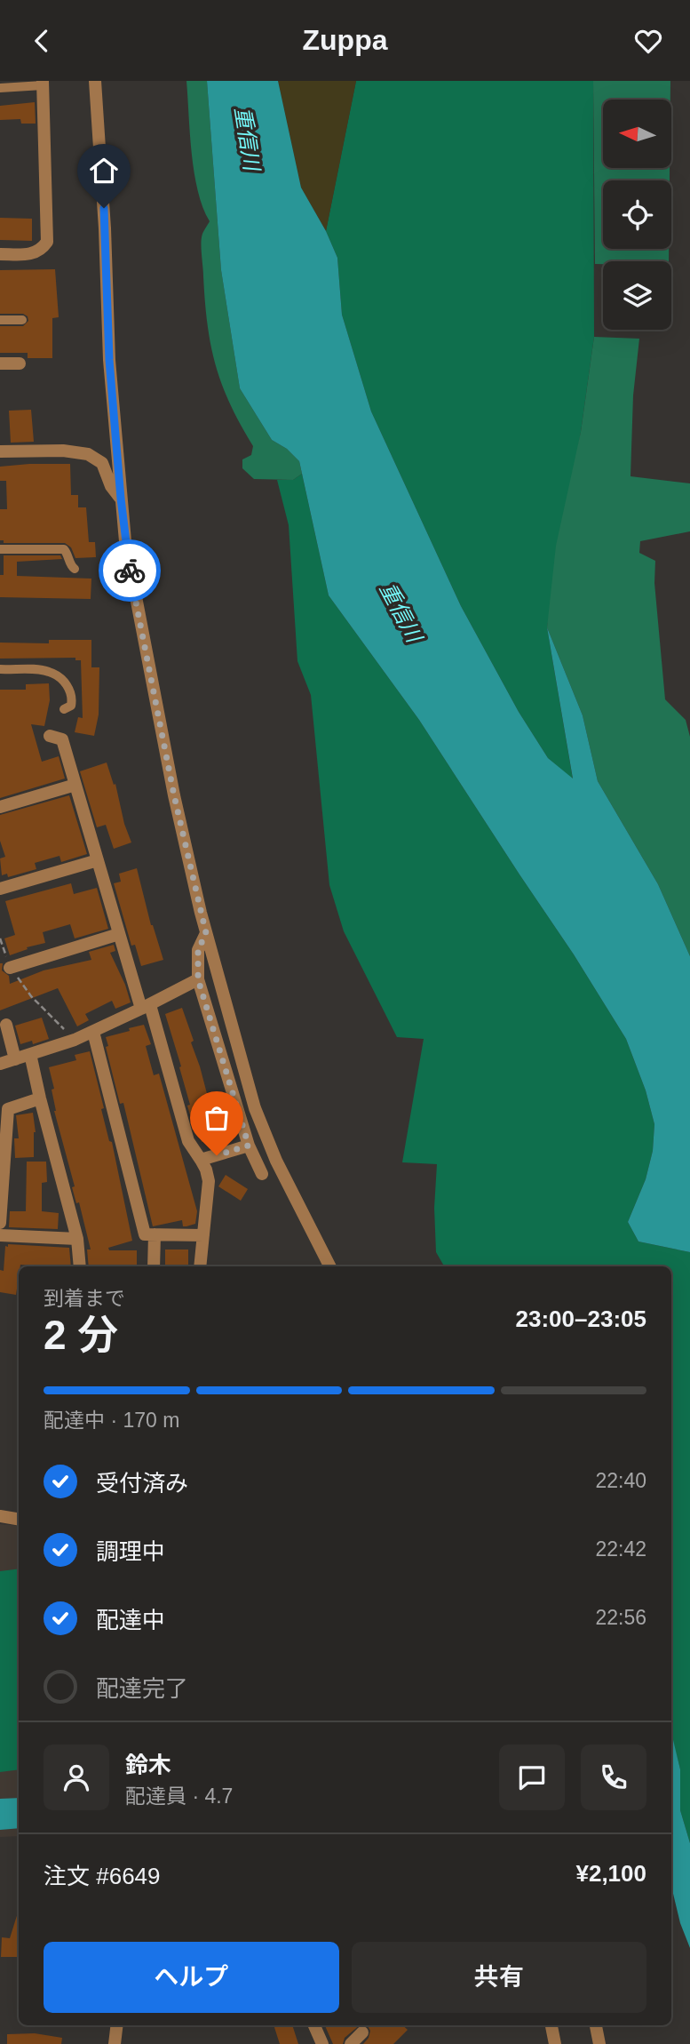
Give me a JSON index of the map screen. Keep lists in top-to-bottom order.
{
  "water": ["重信川"],
  "north": "left",
  "page": {
    "header": "Zuppa",
    "heading": ["2 分", "到着まで", "23:00–23:05"],
    "panel": [
      "鈴木",
      "配達員 · 4.7",
      "注文 #6649",
      "¥2,100"
    ],
    "bar": "配達中 · 170 m",
    "list": [
      ["受付済み", "22:40"],
      ["調理中", "22:42"],
      ["配達中", "22:56"],
      "配達完了"
    ],
    "buttons": ["ヘルプ", "共有"]
  }
}
